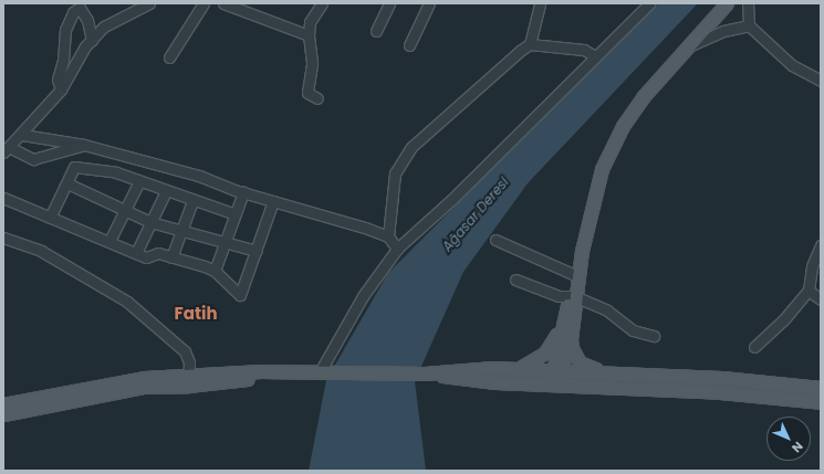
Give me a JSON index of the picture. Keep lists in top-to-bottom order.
{
  "districts": ["Fatih"],
  "water": ["Ağasar Deresi"],
  "north": "bottom right"
}
